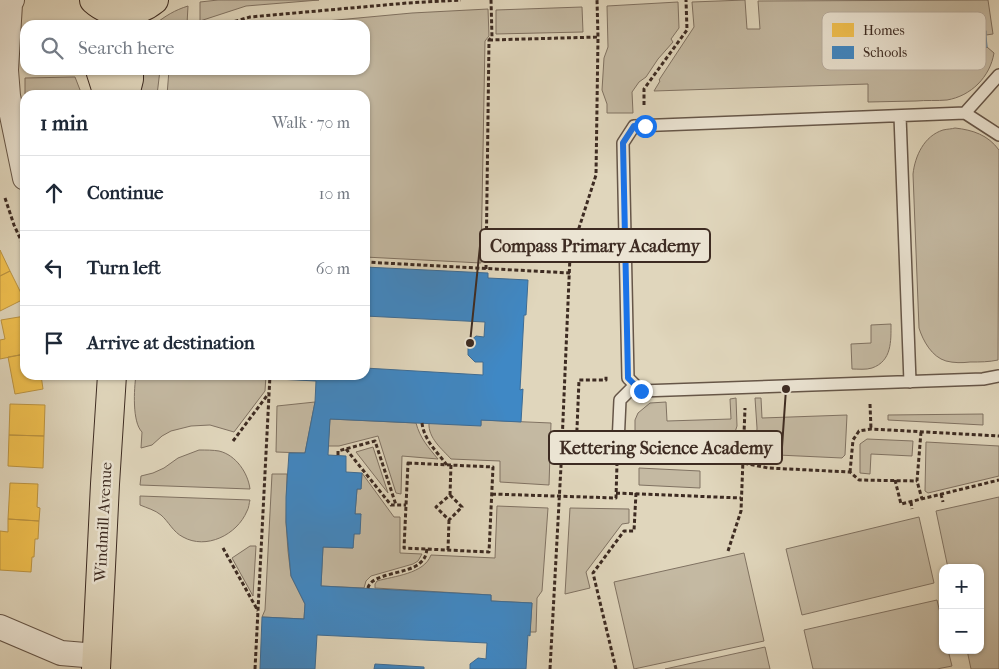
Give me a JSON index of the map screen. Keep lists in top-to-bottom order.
{
  "streets": {
    "main road": ["Windmill Avenue"]
  },
  "places": ["Compass Primary Academy", "Kettering Science Academy"],
  "legend": ["Homes", "Schools"],
  "page": {
    "search": "Search here",
    "heading": ["1 min", "Walk · 70 m"],
    "list": [
      ["Continue", "10 m"],
      ["Turn left", "60 m"],
      "Arrive at destination"
    ],
    "map_buttons": ["+", "−"]
  }
}
